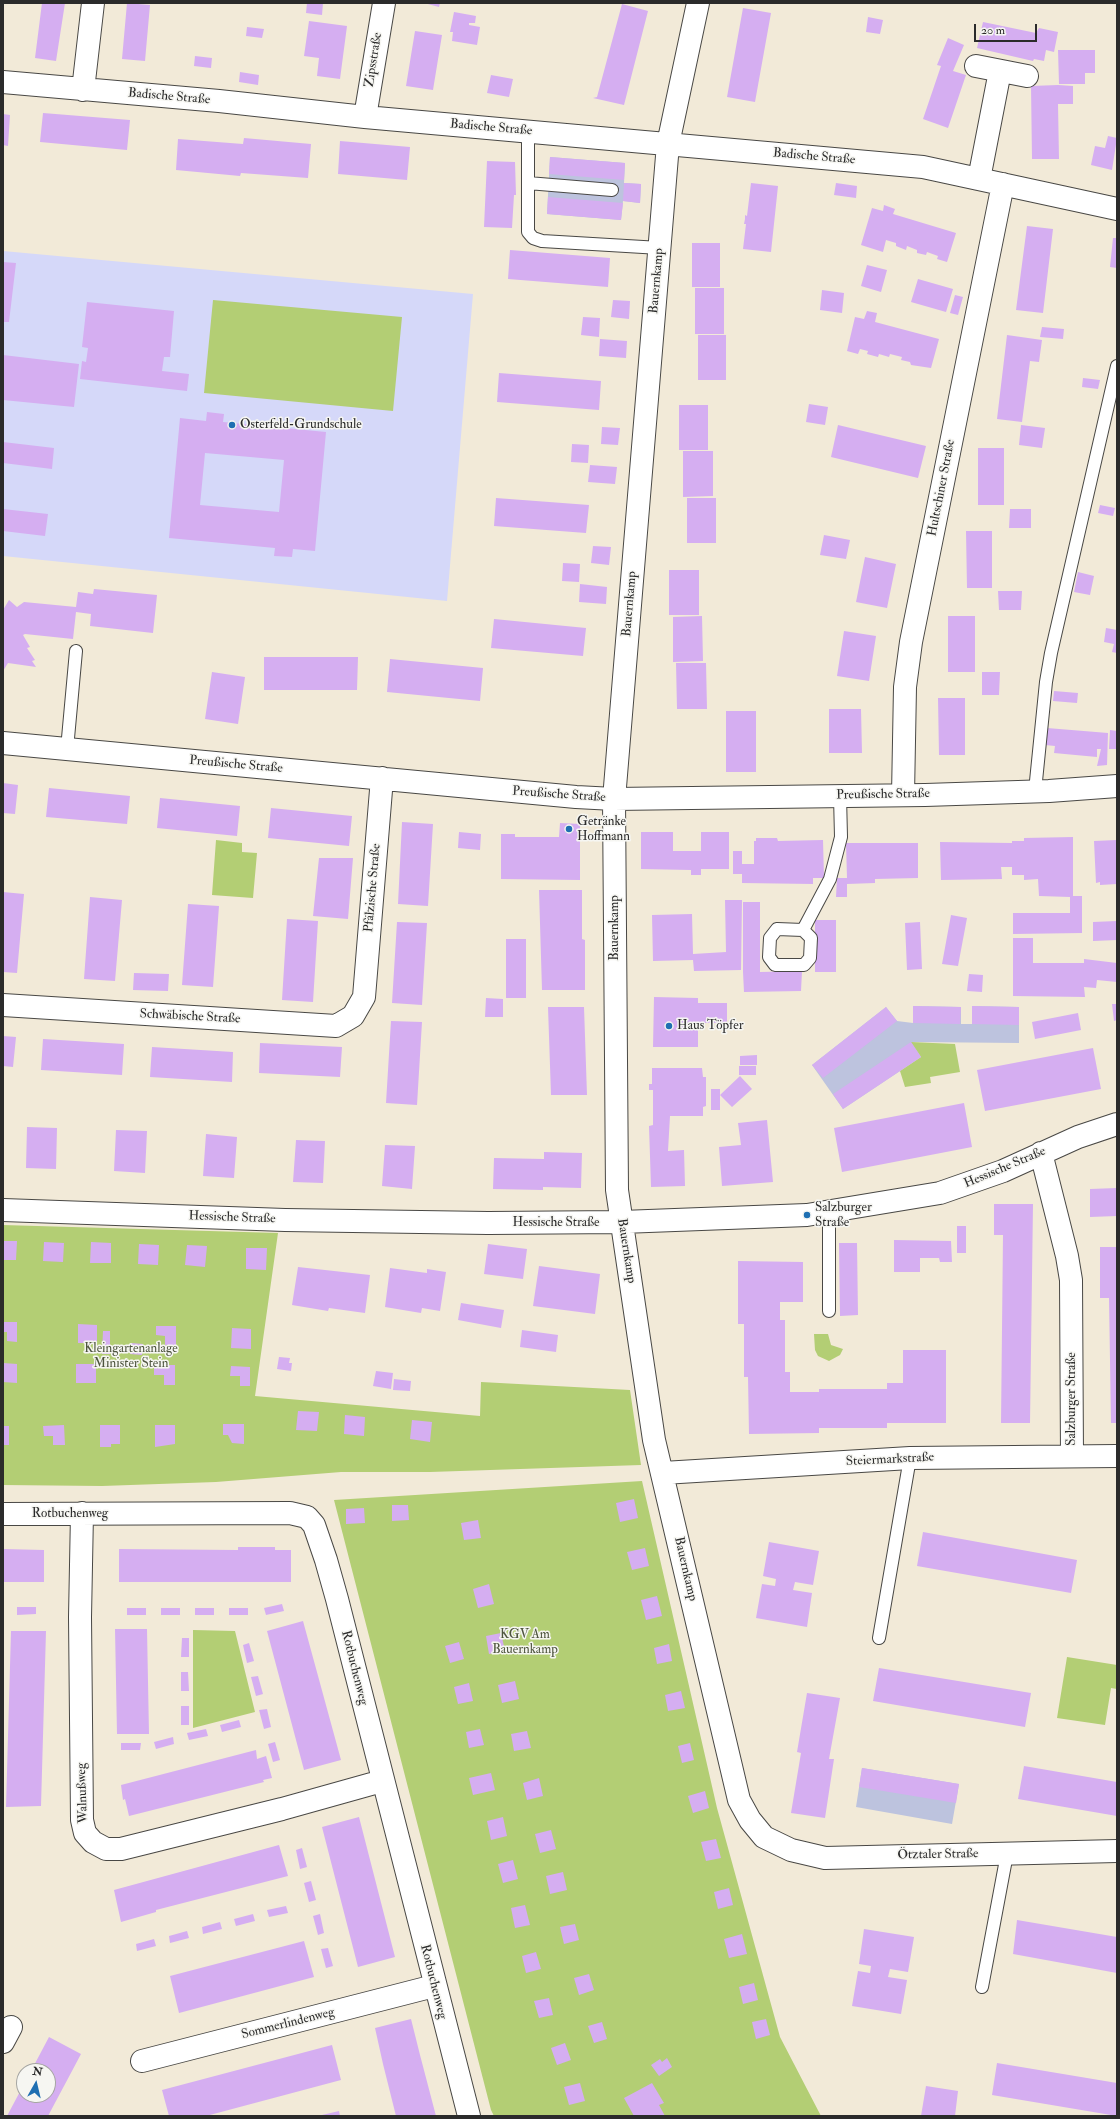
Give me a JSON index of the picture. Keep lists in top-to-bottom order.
{
  "streets": {
    "street": [
      "Zipsstraße",
      "Badische Straße",
      "Bauernkamp",
      "Hultschiner Straße",
      "Preußische Straße",
      "Pfälzische Straße",
      "Schwäbische Straße",
      "Hessische Straße",
      "Salzburger Straße",
      "Steiermarkstraße",
      "Rotbuchenweg",
      "Walnußweg",
      "Ötztaler Straße",
      "Sommerlindenweg"
    ]
  },
  "crossings": [
    ["Zipsstraße", "Badische Straße"],
    ["Badische Straße", "Bauernkamp"],
    ["Badische Straße", "Hultschiner Straße"],
    ["Bauernkamp", "Preußische Straße"],
    ["Bauernkamp", "Hessische Straße"],
    ["Bauernkamp", "Steiermarkstraße"],
    ["Bauernkamp", "Ötztaler Straße"],
    ["Hultschiner Straße", "Preußische Straße"],
    ["Preußische Straße", "Pfälzische Straße"],
    ["Pfälzische Straße", "Schwäbische Straße"],
    ["Hessische Straße", "Salzburger Straße"],
    ["Salzburger Straße", "Steiermarkstraße"],
    ["Rotbuchenweg", "Walnußweg"],
    ["Rotbuchenweg", "Sommerlindenweg"]
  ],
  "parks": ["Kleingartenanlage Minister Stein", "KGV Am Bauernkamp"],
  "places": [
    "Osterfeld-Grundschule",
    "Getränke Hoffmann",
    "Haus Töpfer",
    "Salzburger Straße"
  ],
  "scale_bar": "20 m",
  "north": "top"
}
